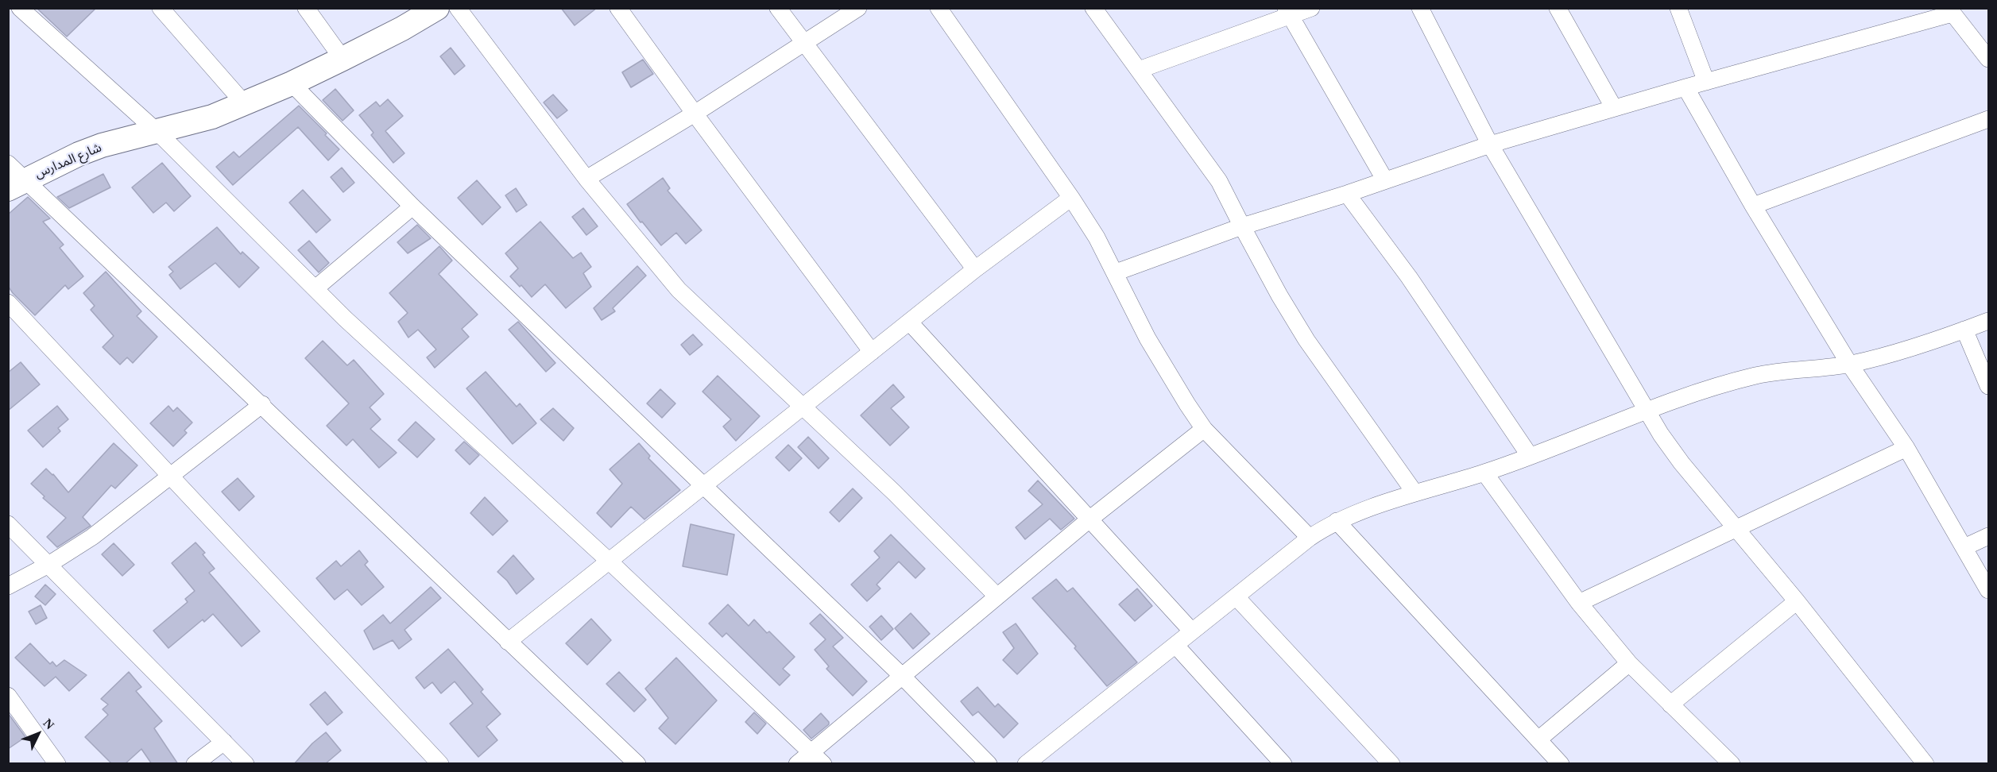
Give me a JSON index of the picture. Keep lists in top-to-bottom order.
{
  "streets": {
    "street": ["شارع المدارس"]
  },
  "north": "top right"
}
